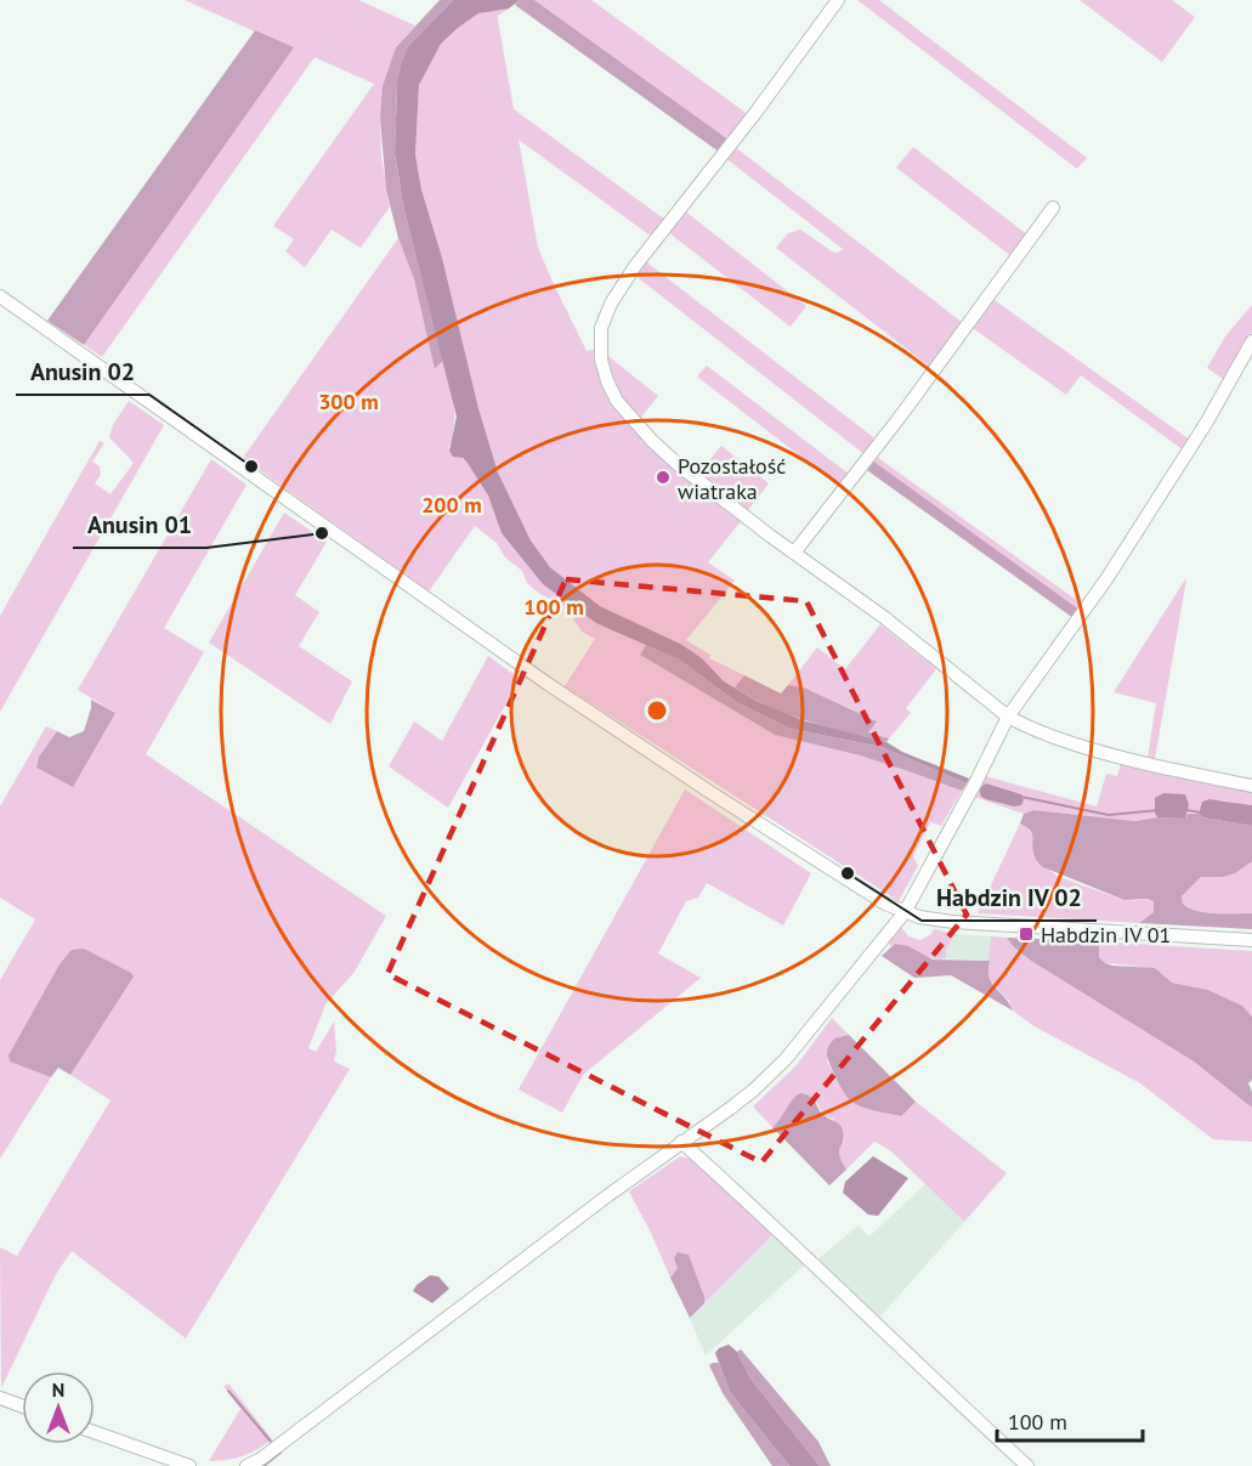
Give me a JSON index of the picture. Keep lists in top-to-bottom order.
{
  "places": {
    "other": [
      "Anusin 02",
      "Pozostałość wiatraka",
      "Anusin 01",
      "Habdzin IV 02"
    ],
    "transit": ["Habdzin IV 01"]
  },
  "scale_bar": "100 m",
  "north": "top",
  "rings": ["300 m", "200 m", "100 m"]
}
